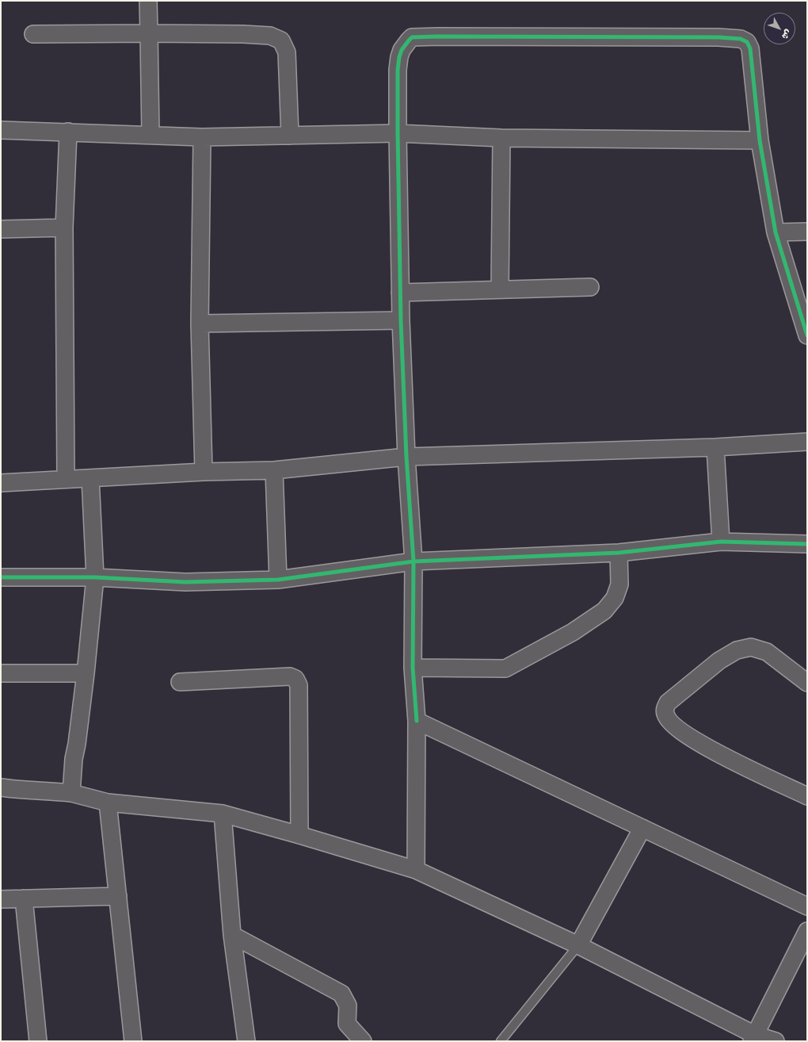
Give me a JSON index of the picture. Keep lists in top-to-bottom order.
{
  "north": "bottom right"
}
